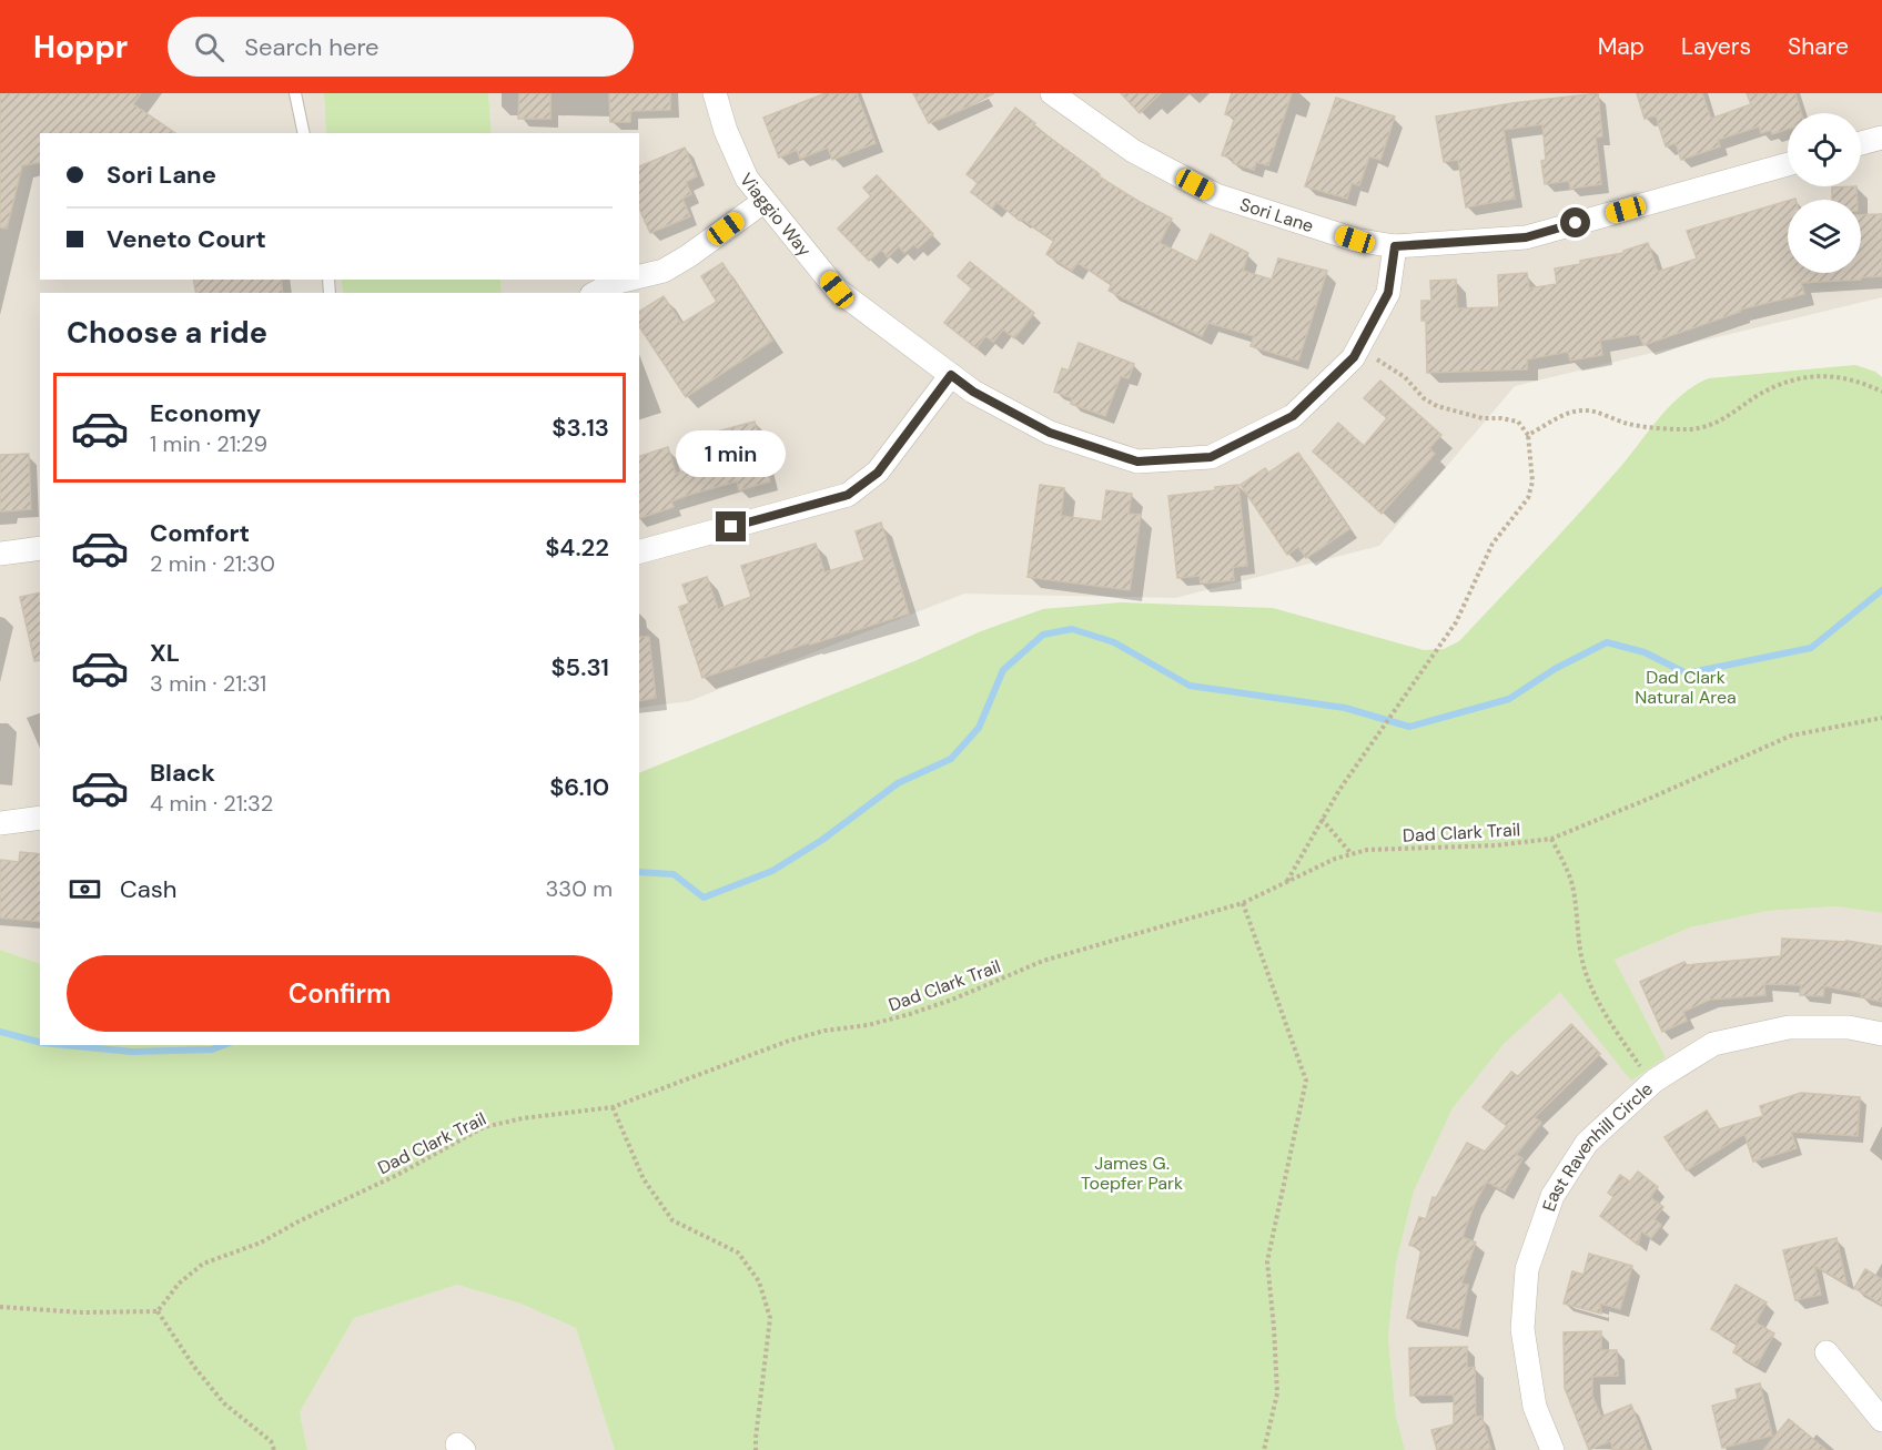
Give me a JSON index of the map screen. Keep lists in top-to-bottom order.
{
  "streets": {
    "street": ["Viaggio Way", "Sori Lane", "East Ravenhill Circle"],
    "path": ["Dad Clark Trail"]
  },
  "crossings": [
    ["Viaggio Way", "Sori Lane"]
  ],
  "parks": ["Dad Clark Natural Area", "James G. Toepfer Park"],
  "page": {
    "header": "Hoppr",
    "search": "Search here",
    "nav": ["Map", "Layers", "Share"],
    "banner": ["Sori Lane", "Veneto Court"],
    "heading": "Choose a ride",
    "list": [
      {
        "name": "Economy",
        "note": "1 min · 21:29",
        "value": "$3.13"
      },
      {
        "name": "Comfort",
        "note": "2 min · 21:30",
        "value": "$4.22"
      },
      {
        "name": "XL",
        "note": "3 min · 21:31",
        "value": "$5.31"
      },
      {
        "name": "Black",
        "note": "4 min · 21:32",
        "value": "$6.10"
      }
    ],
    "bubble": "1 min",
    "pay": ["Cash", "330 m"],
    "buttons": "Confirm"
  }
}
